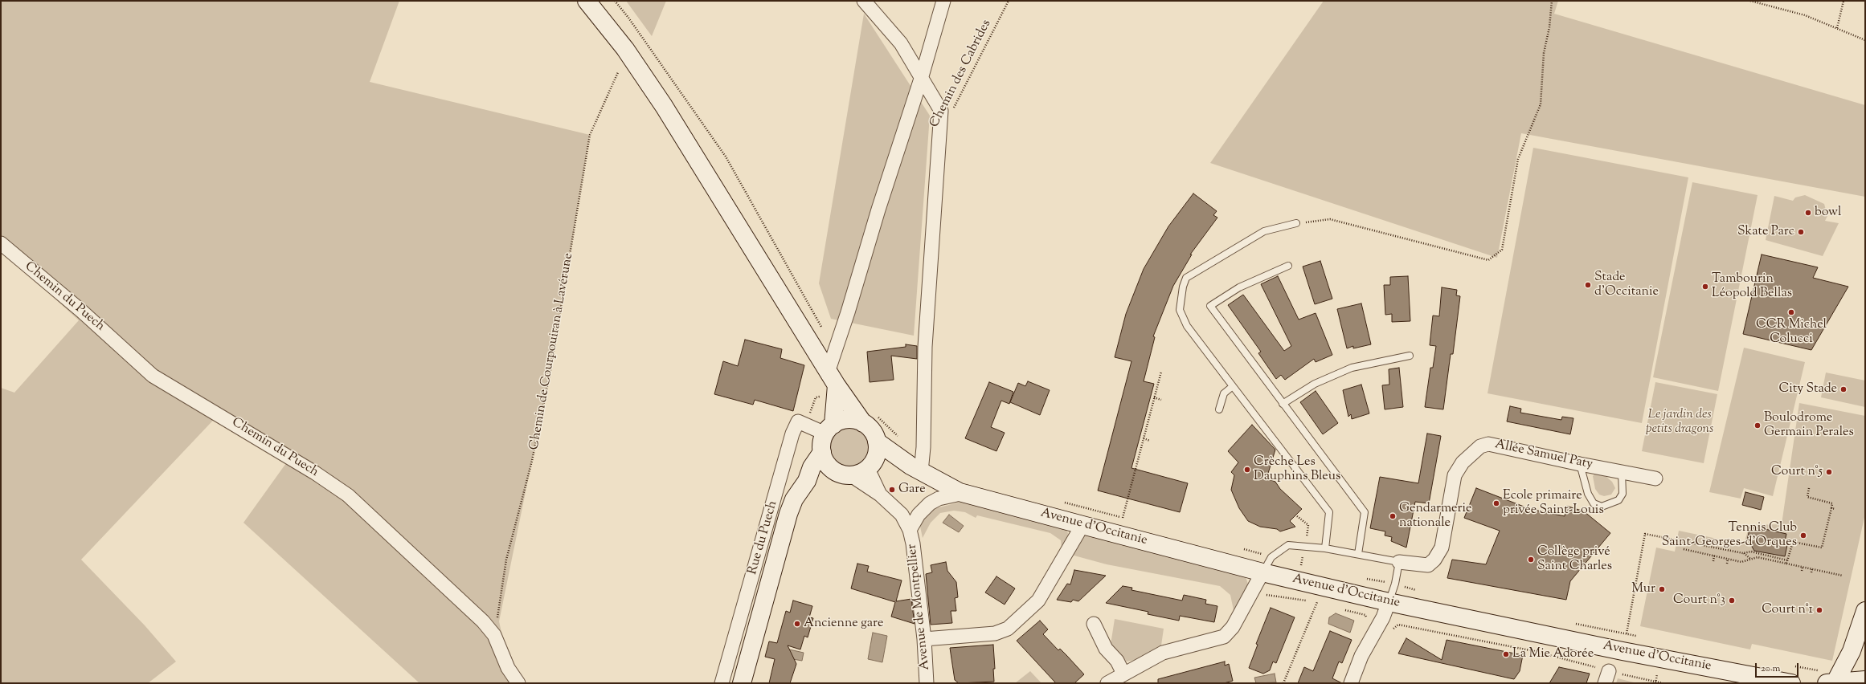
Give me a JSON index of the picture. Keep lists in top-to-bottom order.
{
  "streets": {
    "street": [
      "Chemin du Puech",
      "Allée Samuel Paty",
      "Avenue d'Occitanie",
      "Rue du Puech",
      "Avenue de Montpellier"
    ],
    "path": ["Chemin des Cabrides", "Chemin de Courpouiran à Lavérune"]
  },
  "crossings": [
    ["Chemin du Puech", "Chemin de Courpouiran à Lavérune"],
    ["Avenue d'Occitanie", "Rue du Puech"],
    ["Avenue d'Occitanie", "Avenue de Montpellier"],
    ["Rue du Puech", "Avenue de Montpellier"]
  ],
  "parks": ["Le jardin des petits dragons"],
  "places": [
    "bowl",
    "Skate Parc",
    "Stade d'Occitanie",
    "Tambourin Léopold Bellas",
    "CCR Michel Colucci",
    "City Stade",
    "Boulodrome Germain Perales",
    "Crèche Les Dauphins Bleus",
    "Court n°5",
    "Gare",
    "Ecole primaire privée Saint-Louis",
    "Gendarmerie nationale",
    "Tennis Club Saint-Georges-d'Orques",
    "Collège privé Saint Charles",
    "Mur",
    "Court n°3",
    "Court n°1",
    "Ancienne gare",
    "La Mie Adorée"
  ],
  "scale_bar": "20 m"
}
